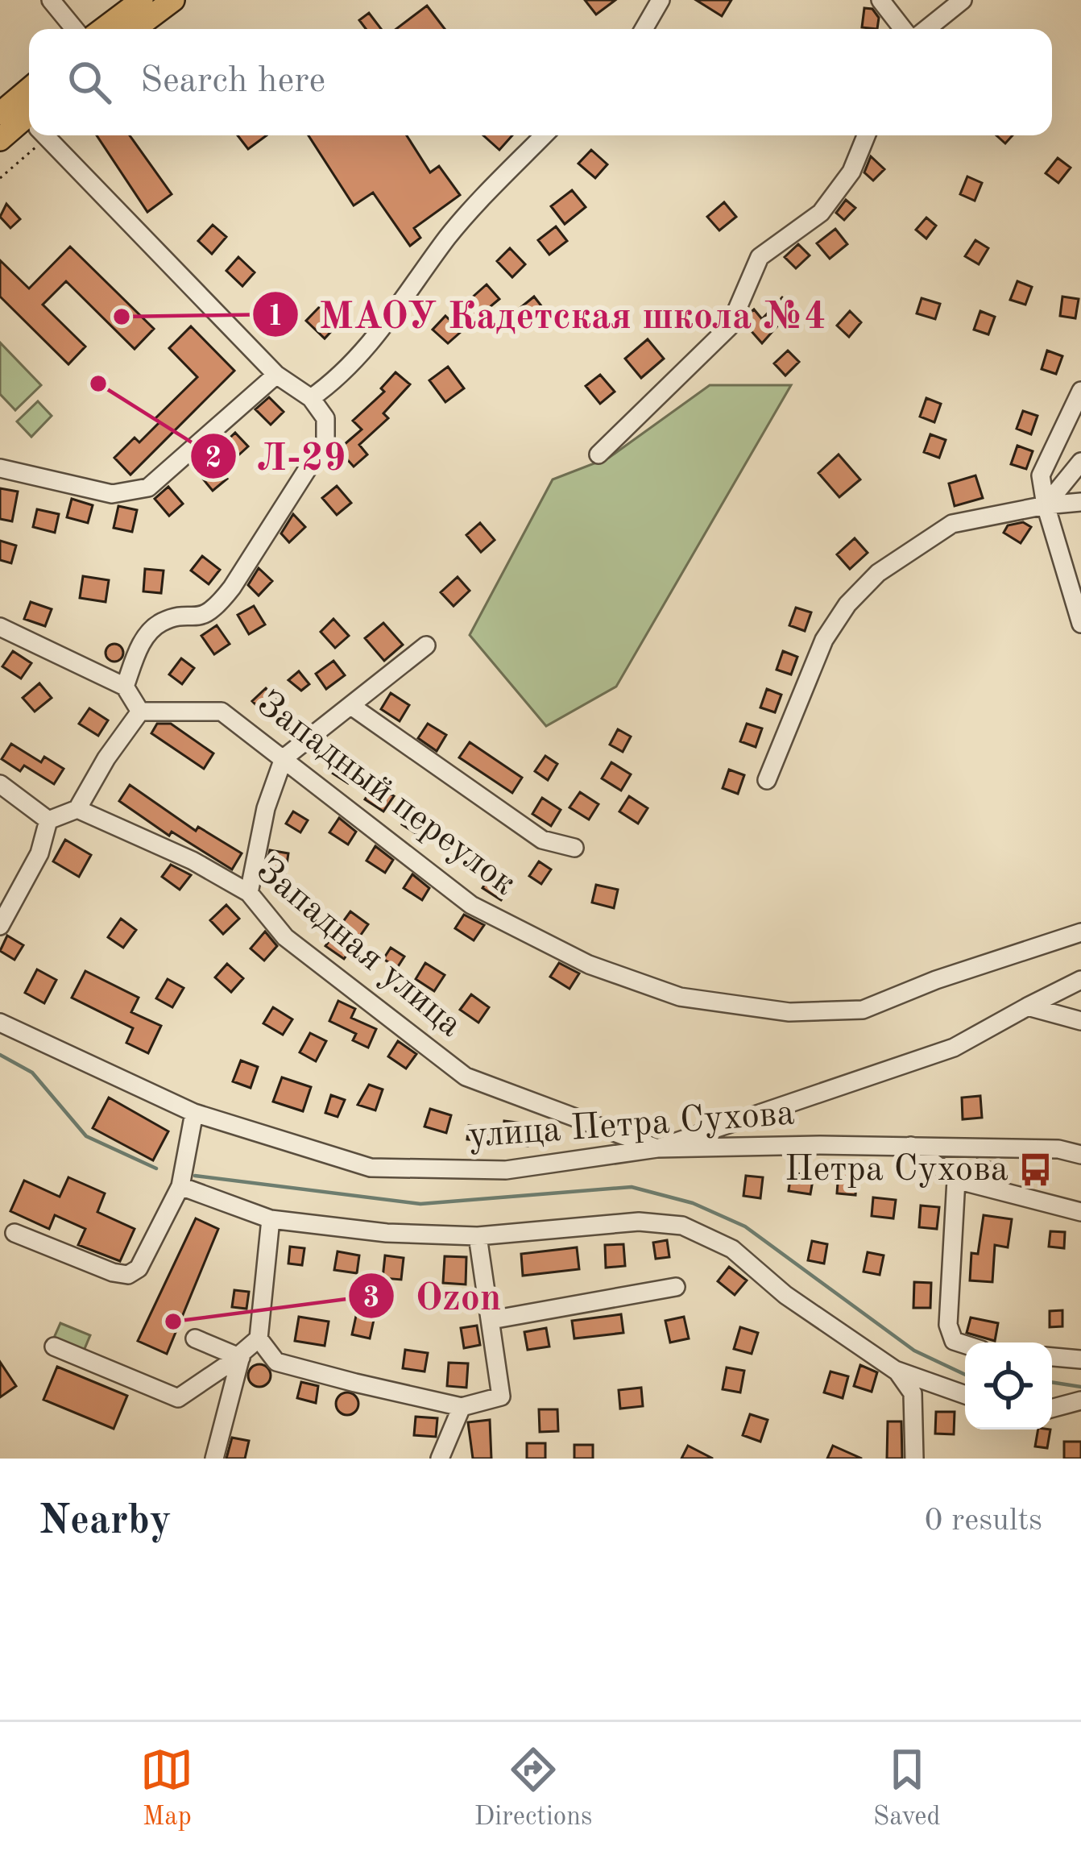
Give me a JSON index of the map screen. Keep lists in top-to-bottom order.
{
  "streets": {
    "street": ["Западный переулок", "Западная улица", "улица Петра Сухова"]
  },
  "crossings": [
    ["Западная улица", "улица Петра Сухова"]
  ],
  "places": {
    "other": ["МАОУ Кадетская школа №4", "Л-29", "Ozon"],
    "bus stop": ["Петра Сухова"]
  },
  "page": {
    "search": "Search here",
    "heading": ["Nearby", "0 results"],
    "nav": ["Map", "Directions", "Saved"]
  }
}
